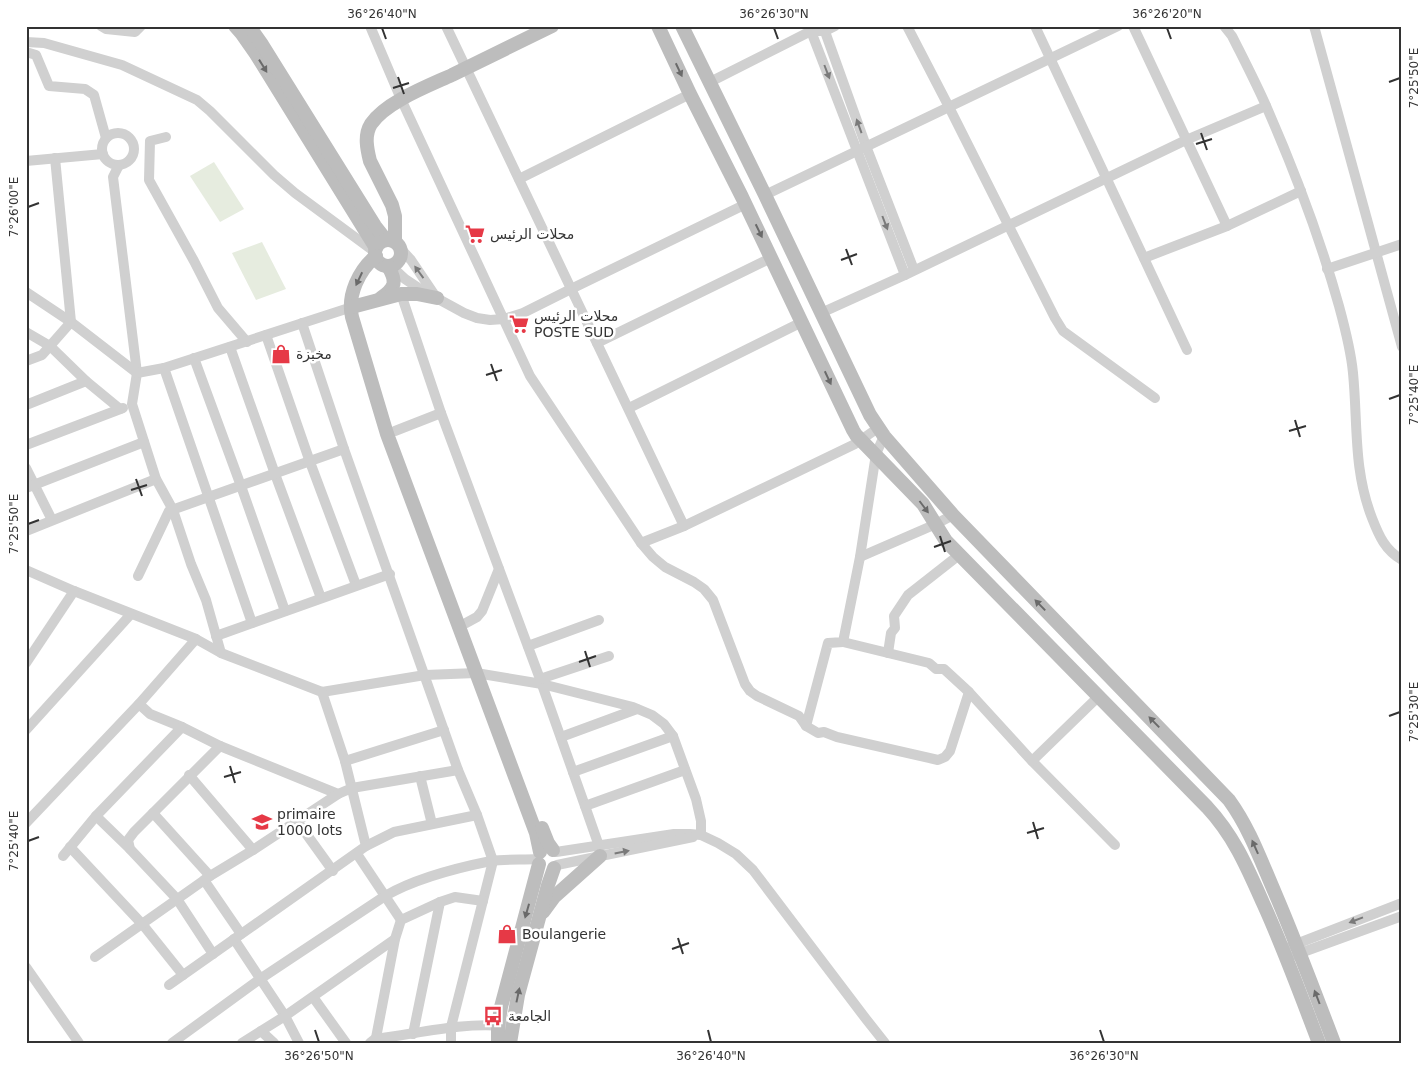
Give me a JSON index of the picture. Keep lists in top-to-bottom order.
{
  "places": {
    "supermarket": ["محلات الرئيس", "محلات الرئيس POSTE SUD"],
    "shop": ["مخبزة", "Boulangerie"],
    "school or university": ["primaire 1000 lots"],
    "bus stop": ["الجامعة"]
  },
  "coordinates": [
    "36°26'40\"N",
    "36°26'30\"N",
    "36°26'20\"N",
    "7°25'50\"E",
    "7°26'00\"E",
    "7°25'40\"E",
    "7°25'30\"E",
    "36°26'50\"N"
  ]
}
